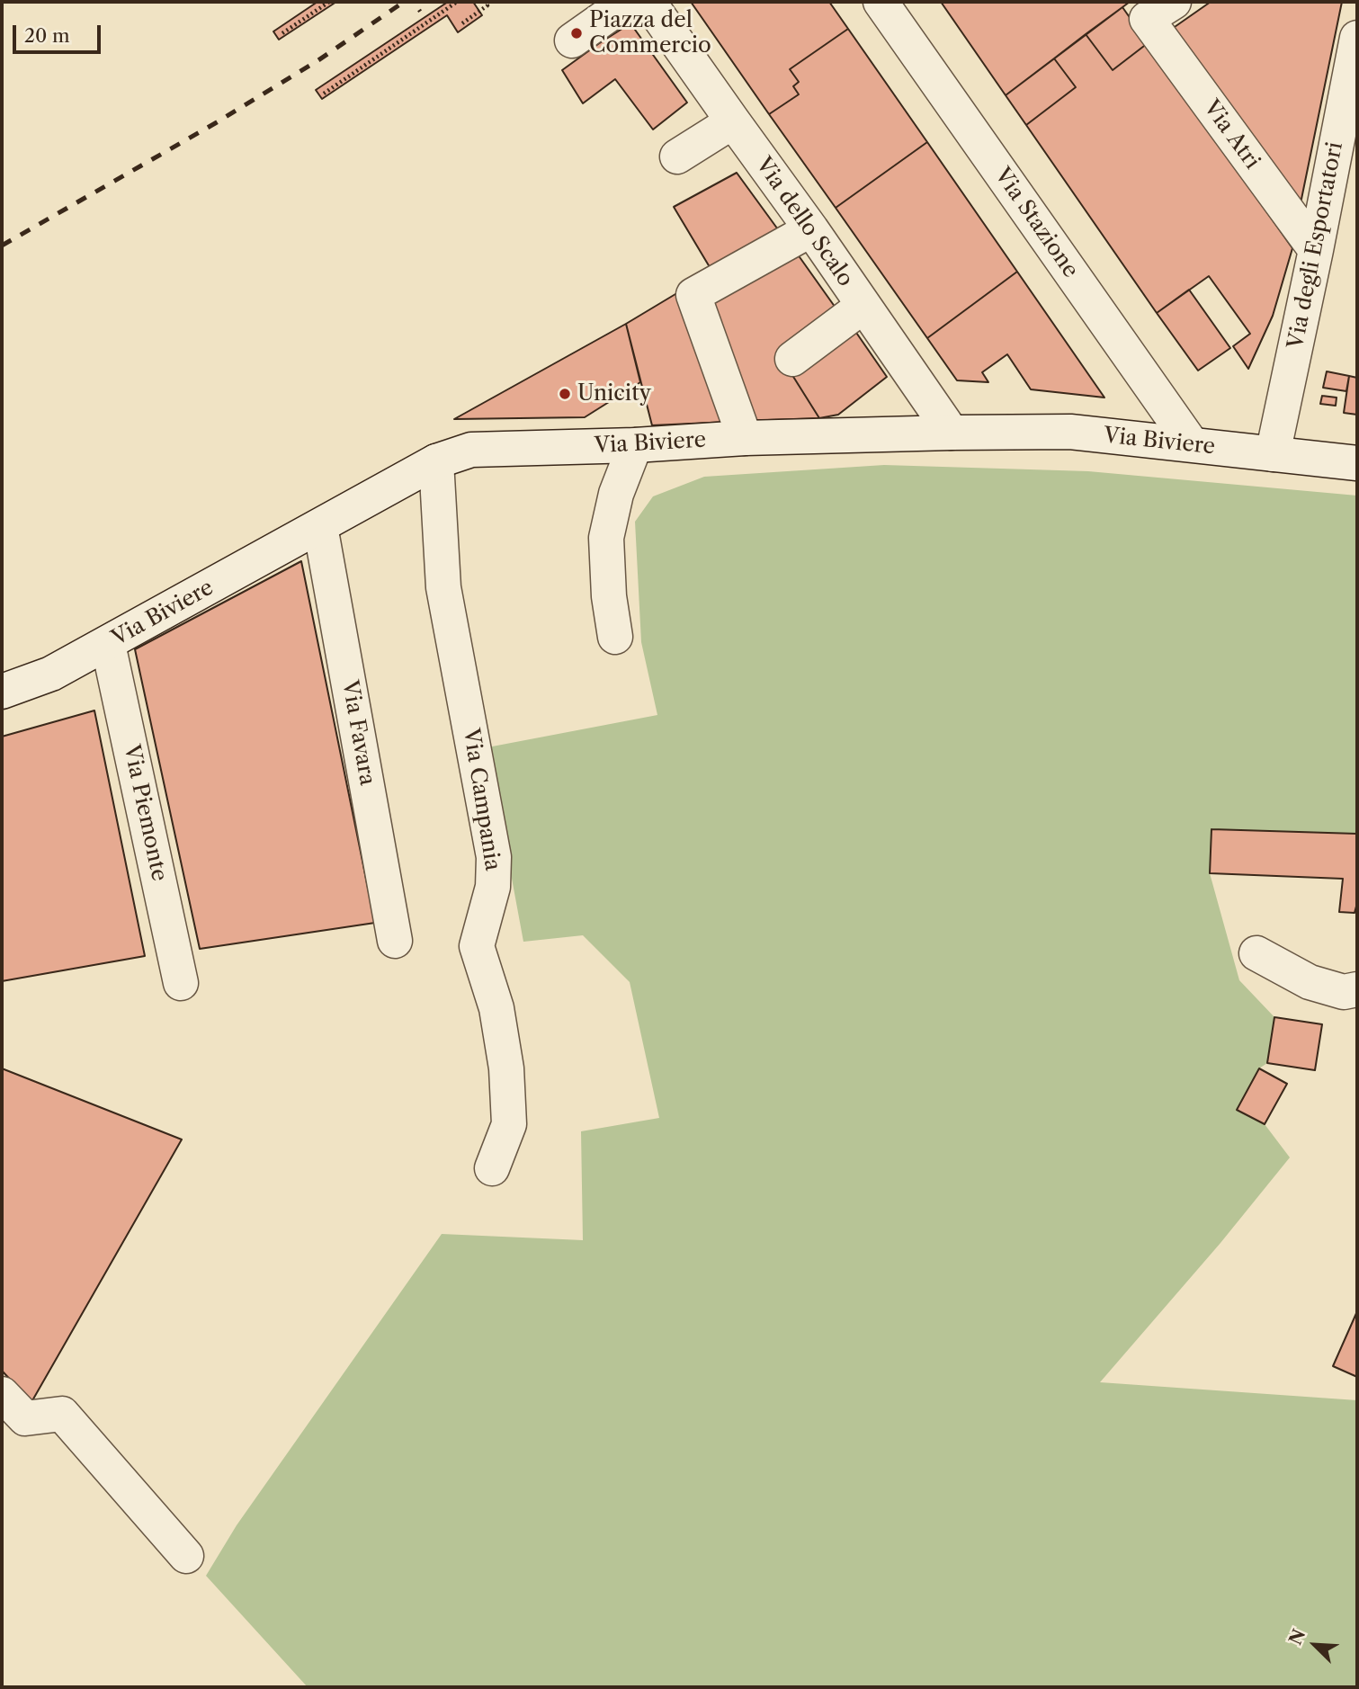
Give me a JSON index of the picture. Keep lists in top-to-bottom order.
{
  "streets": {
    "street": [
      "Via Atri",
      "Via dello Scalo",
      "Via Stazione",
      "Via degli Esportatori",
      "Via Biviere",
      "Via Favara",
      "Via Campania",
      "Via Piemonte"
    ]
  },
  "crossings": [
    ["Via Atri", "Via degli Esportatori"],
    ["Via dello Scalo", "Via Biviere"],
    ["Via Stazione", "Via Biviere"],
    ["Via degli Esportatori", "Via Biviere"],
    ["Via Biviere", "Via Favara"],
    ["Via Biviere", "Via Campania"],
    ["Via Biviere", "Via Piemonte"]
  ],
  "places": ["Piazza del Commercio", "Unicity"],
  "scale_bar": "20 m",
  "north": "top left"
}
